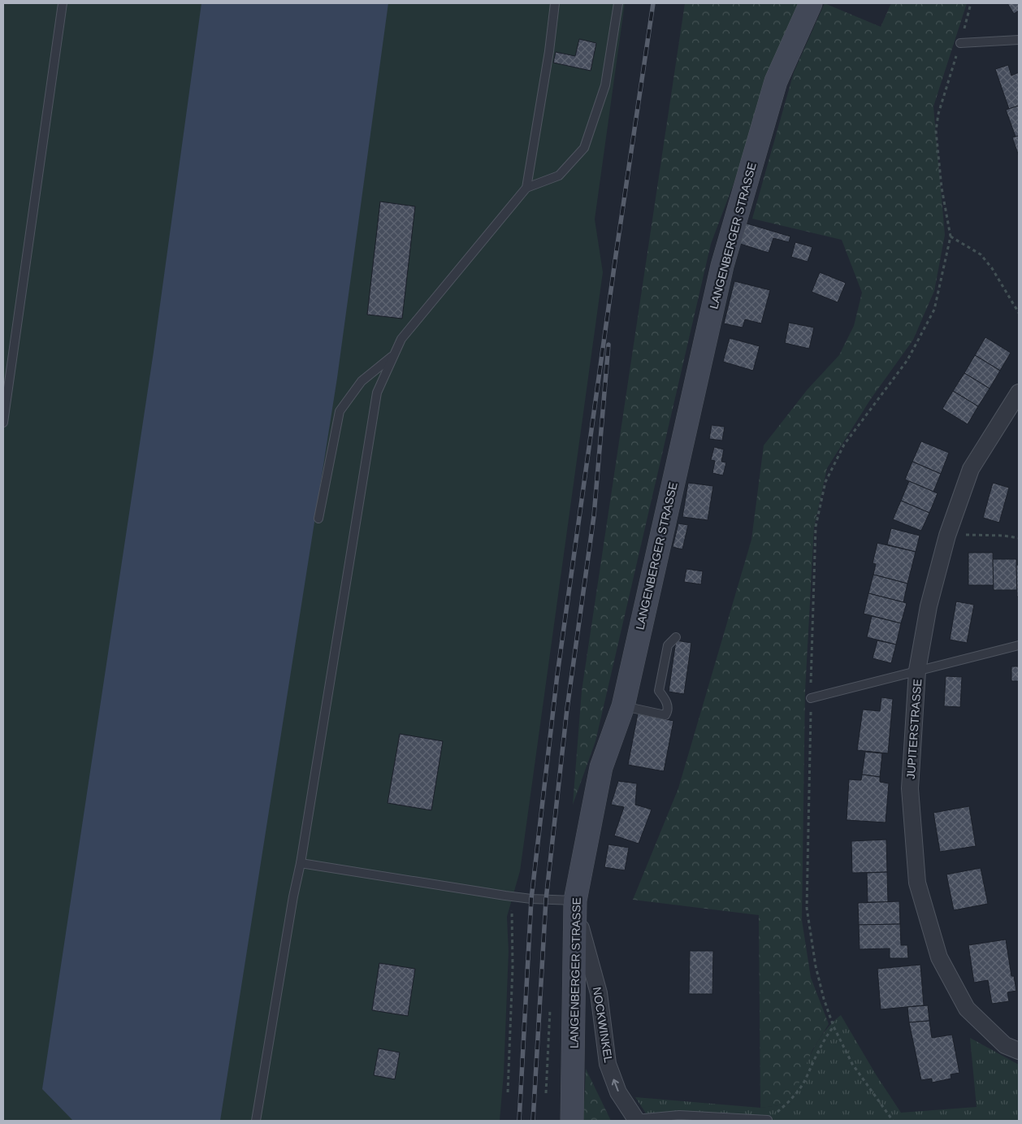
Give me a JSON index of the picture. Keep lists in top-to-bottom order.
{
  "streets": {
    "main road": ["LANGENBERGER STRASSE"],
    "street": ["JUPITERSTRASSE", "NOCKWINKEL"]
  },
  "crossings": [
    ["LANGENBERGER STRASSE", "NOCKWINKEL"]
  ],
  "one_way": ["NOCKWINKEL"]
}
